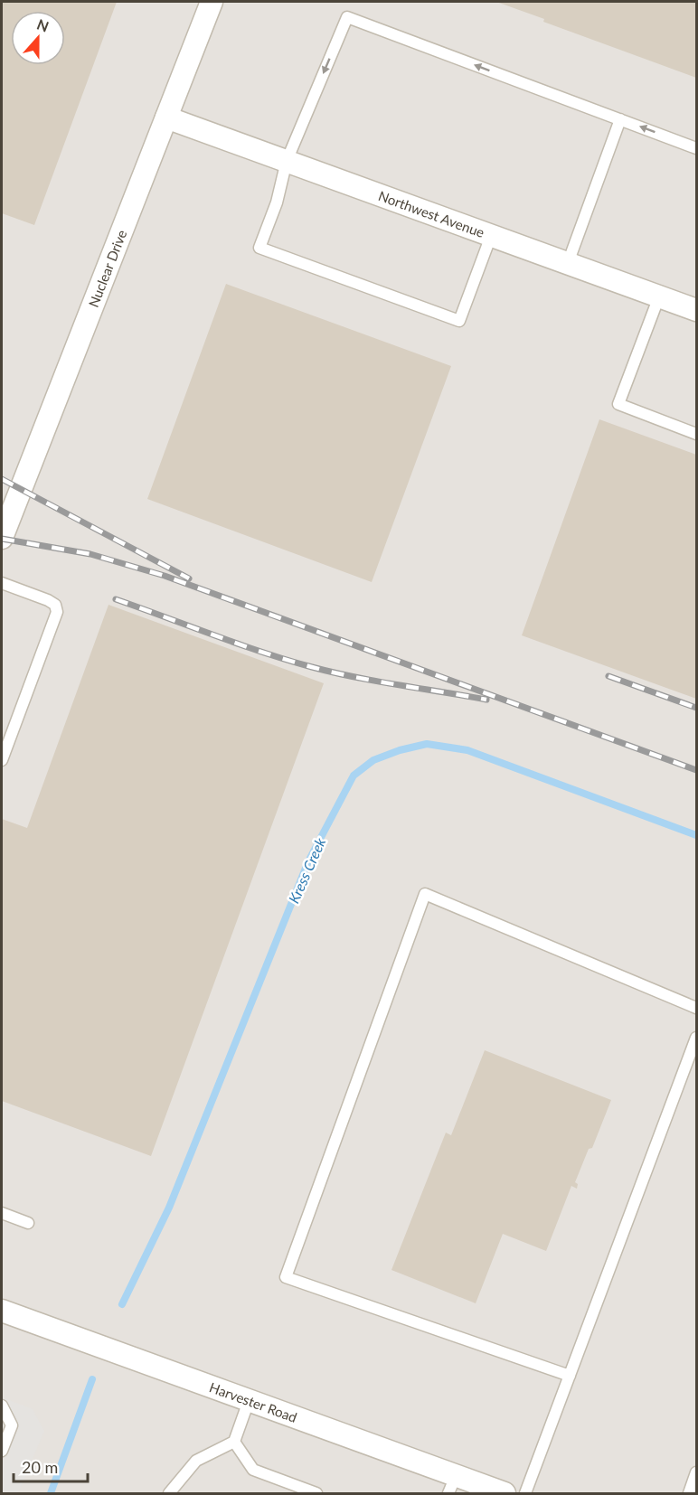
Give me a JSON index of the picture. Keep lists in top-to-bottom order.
{
  "streets": {
    "street": ["Northwest Avenue", "Nuclear Drive", "Harvester Road"]
  },
  "crossings": [
    ["Northwest Avenue", "Nuclear Drive"]
  ],
  "water": ["Kress Creek"],
  "scale_bar": "20 m",
  "north": "top"
}
